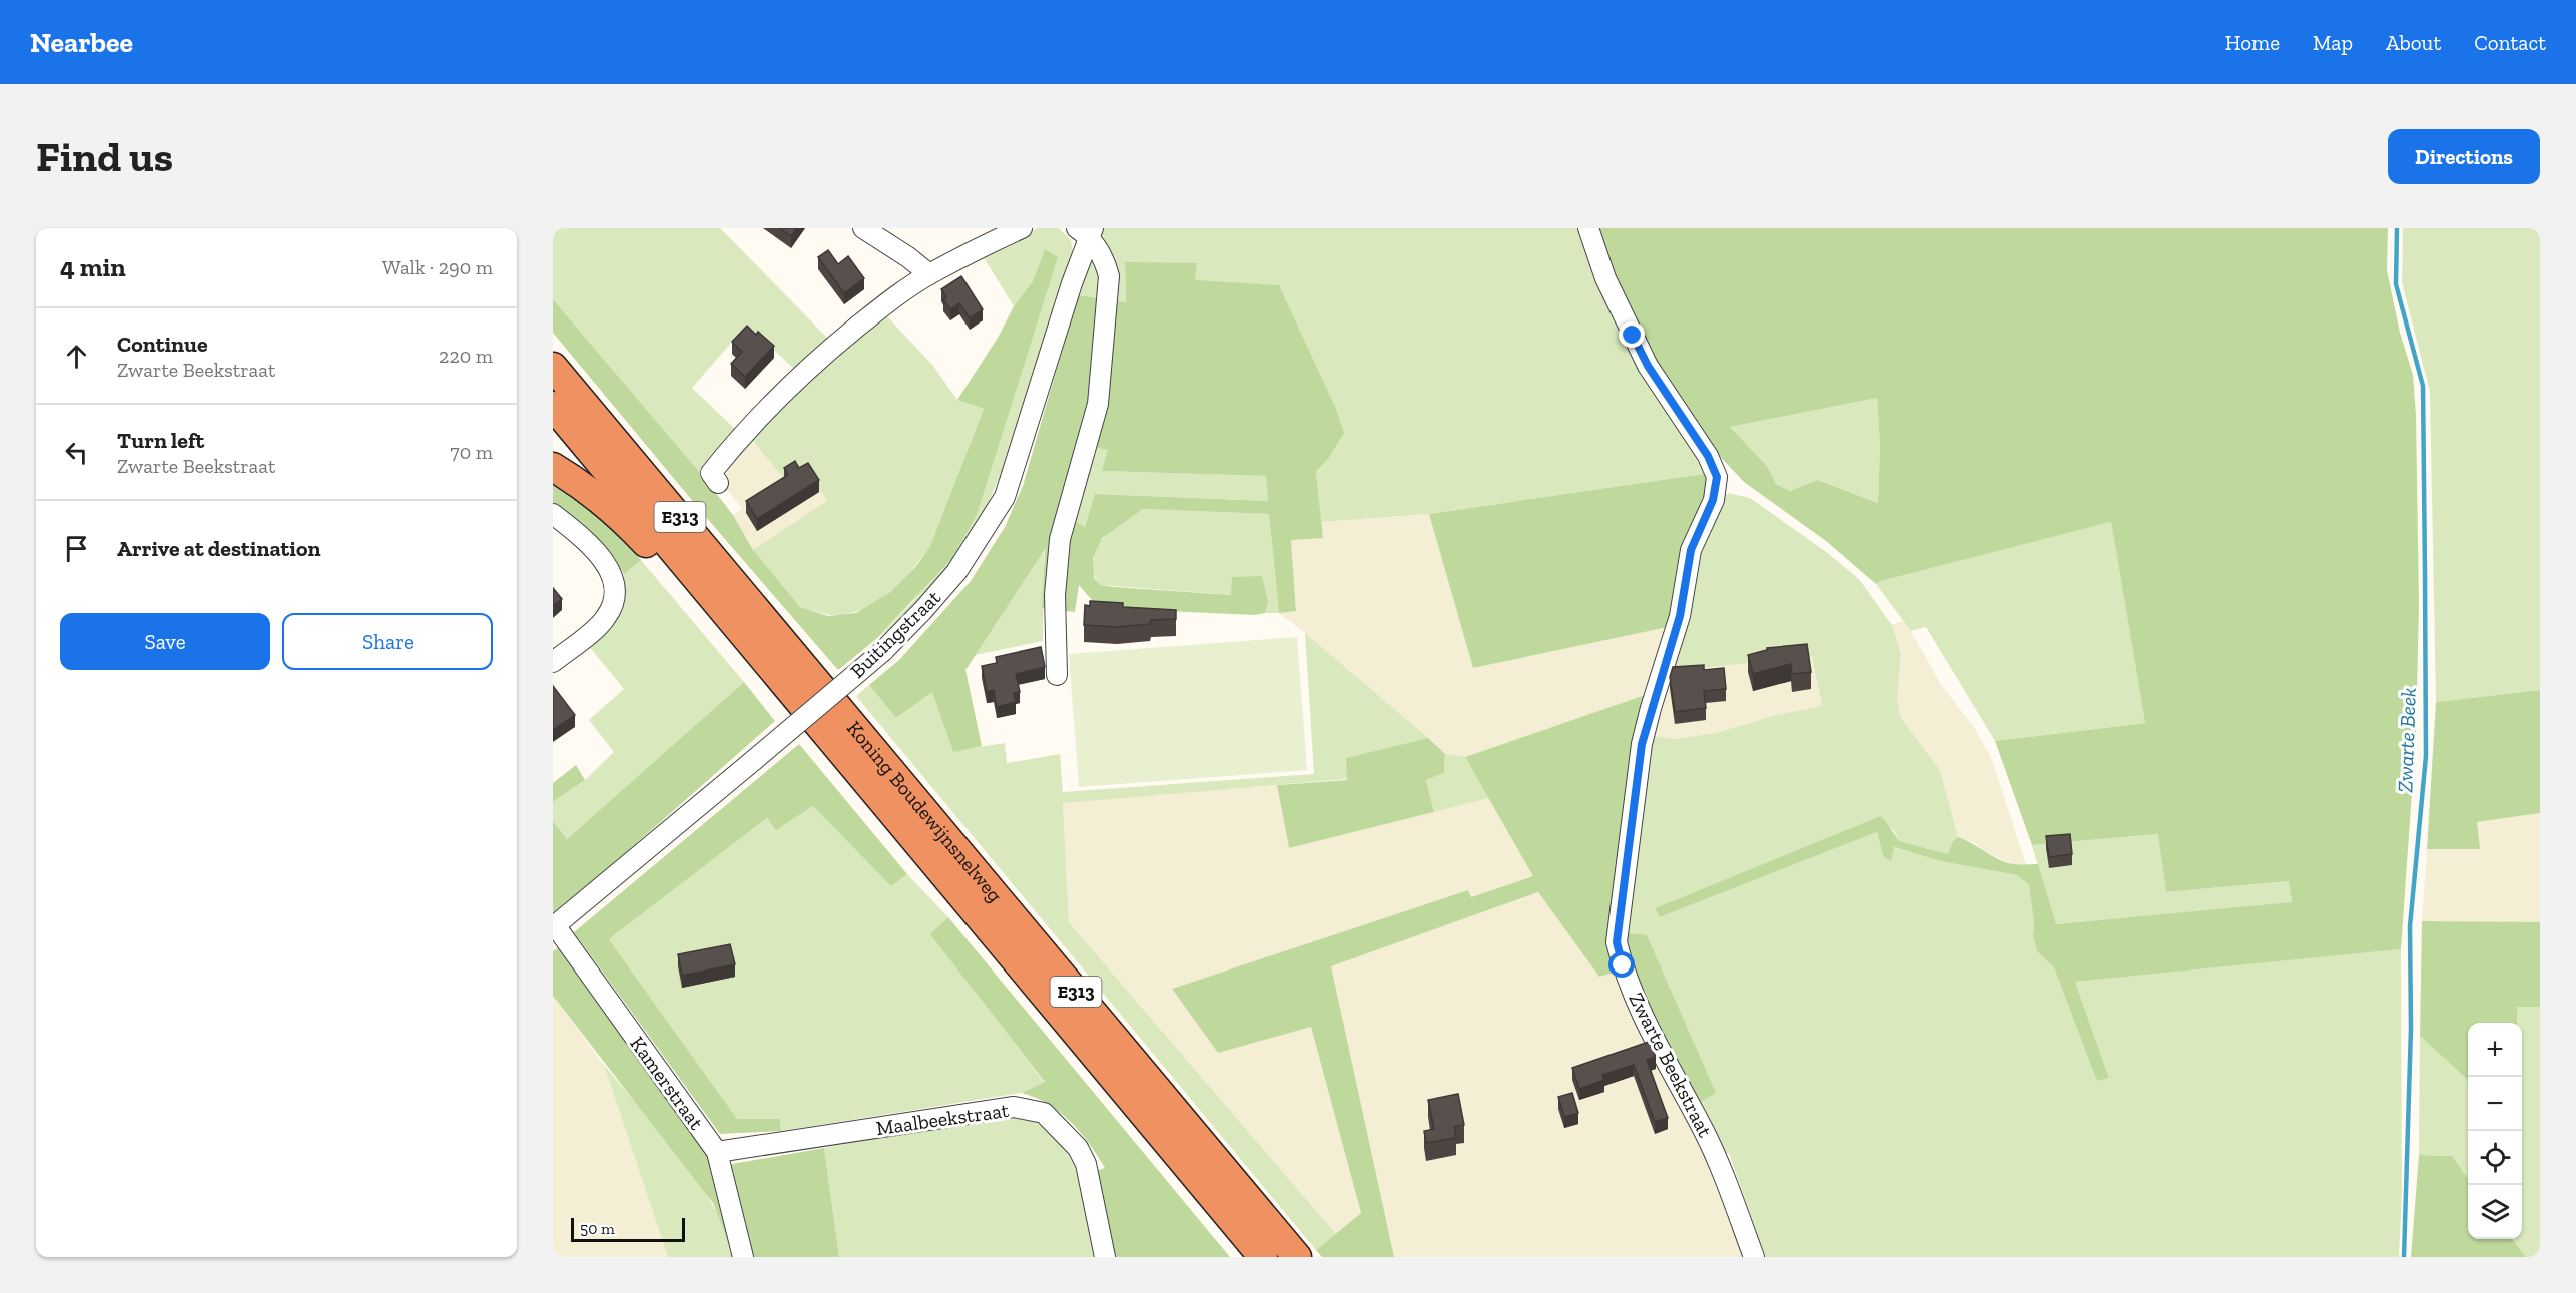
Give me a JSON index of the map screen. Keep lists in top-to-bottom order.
{
  "streets": {
    "highway": ["E313", "Koning Boudewijnsnelweg"],
    "street": [
      "Buitingstraat",
      "Zwarte Beekstraat",
      "Kamerstraat",
      "Maalbeekstraat"
    ]
  },
  "crossings": [
    ["Buitingstraat", "Kamerstraat"],
    ["Kamerstraat", "Maalbeekstraat"]
  ],
  "water": ["Zwarte Beek"],
  "scale_bar": "50 m",
  "page": {
    "header": "Nearbee",
    "nav": [
      "Home",
      "Map",
      "About",
      "Contact"
    ],
    "buttons": [
      "Directions",
      ["Save", "Share"]
    ],
    "title": "Find us",
    "heading": ["4 min", "Walk · 290 m"],
    "list": [
      ["Continue", "Zwarte Beekstraat", "220 m"],
      ["Turn left", "Zwarte Beekstraat", "70 m"],
      "Arrive at destination"
    ],
    "map_buttons": ["+", "−"],
    "scale": "50 m"
  }
}
